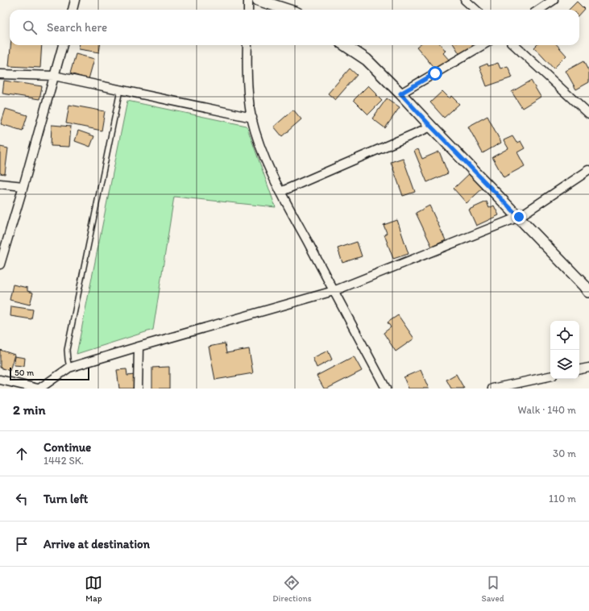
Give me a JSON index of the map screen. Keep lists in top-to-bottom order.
{
  "scale_bar": "50 m",
  "page": {
    "search": "Search here",
    "scale": "50 m",
    "heading": ["2 min", "Walk · 140 m"],
    "list": [
      ["Continue", "1442 SK.", "30 m"],
      ["Turn left", "110 m"],
      "Arrive at destination"
    ],
    "nav": ["Map", "Directions", "Saved"]
  }
}
